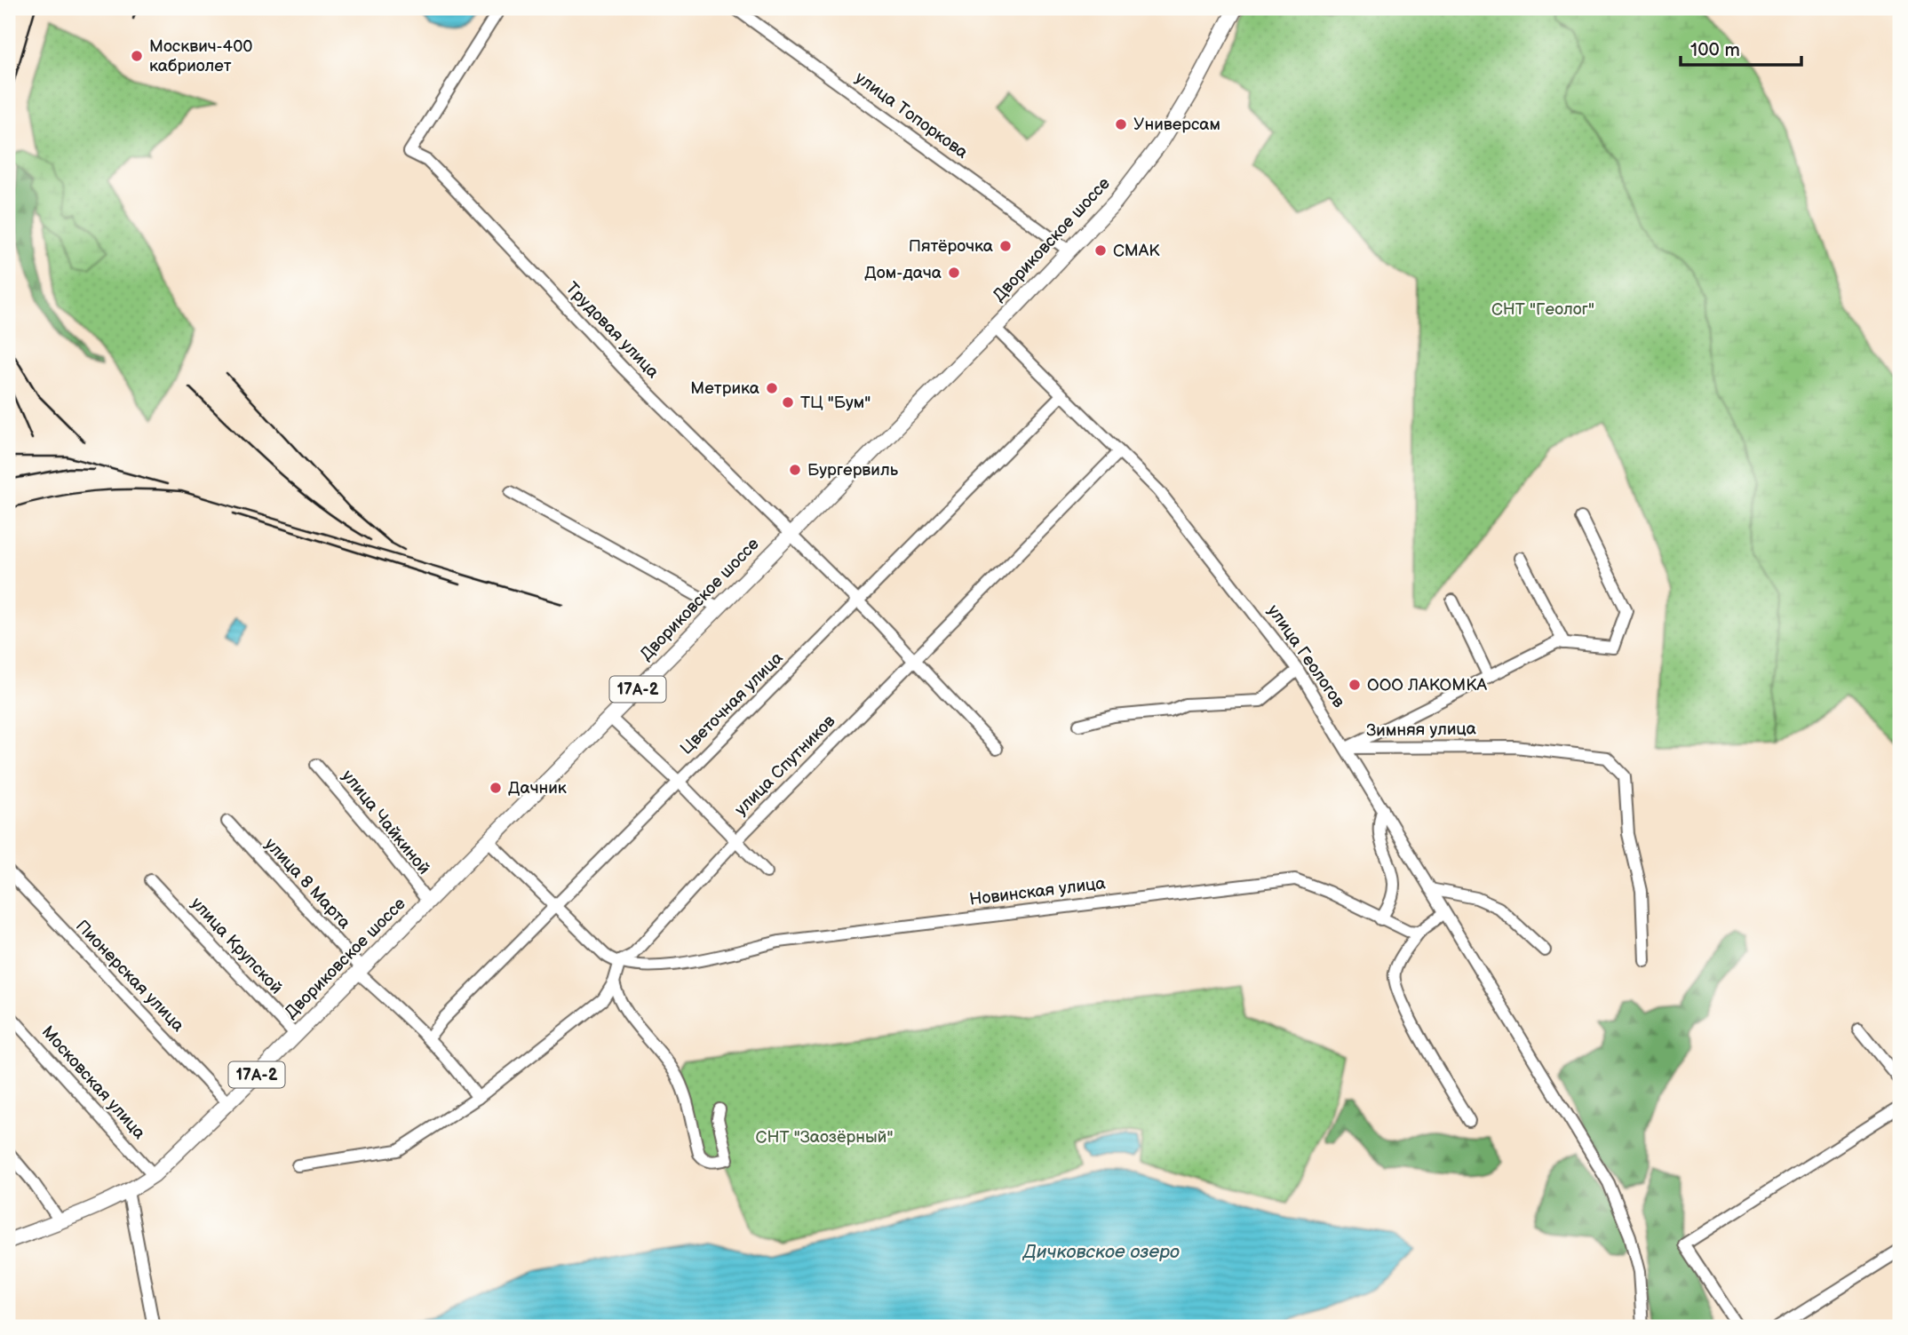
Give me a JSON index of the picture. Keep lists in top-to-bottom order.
{
  "streets": {
    "main road": ["Двориковское шоссе", "17А-2"],
    "street": [
      "улица Топоркова",
      "Трудовая улица",
      "улица Геологов",
      "Цветочная улица",
      "Зимняя улица",
      "улица Спутников",
      "улица Чайкиной",
      "улица 8 Марта",
      "Новинская улица",
      "улица Крупской",
      "Пионерская улица",
      "Московская улица"
    ]
  },
  "crossings": [
    ["улица Топоркова", "Двориковское шоссе"],
    ["Двориковское шоссе", "Трудовая улица"],
    ["Двориковское шоссе", "улица Геологов"],
    ["Двориковское шоссе", "улица Чайкиной"],
    ["Двориковское шоссе", "улица 8 Марта"],
    ["Двориковское шоссе", "улица Крупской"],
    ["Двориковское шоссе", "Пионерская улица"],
    ["Двориковское шоссе", "Московская улица"],
    ["Трудовая улица", "Цветочная улица"],
    ["Трудовая улица", "улица Спутников"],
    ["улица Геологов", "Цветочная улица"],
    ["улица Геологов", "Зимняя улица"],
    ["улица Геологов", "улица Спутников"],
    ["Цветочная улица", "улица 8 Марта"],
    ["улица Спутников", "Новинская улица"]
  ],
  "water": ["Дичковское озеро"],
  "parks": ["СНТ \"Геолог\"", "СНТ \"Заозёрный\""],
  "places": [
    "Москвич-400 кабриолет",
    "Универсам",
    "Пятёрочка",
    "СМАК",
    "Дом-дача",
    "Метрика",
    "ТЦ \"Бум\"",
    "Бургервиль",
    "ООО ЛАКОМКА",
    "Дачник"
  ],
  "scale_bar": "100 m"
}
